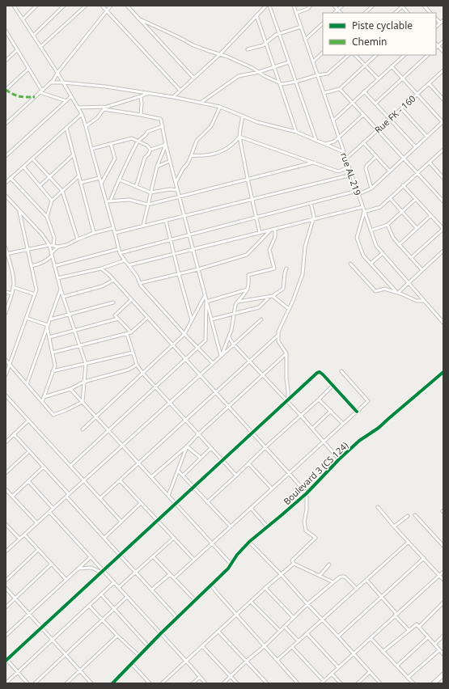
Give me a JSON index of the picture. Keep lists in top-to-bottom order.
{
  "streets": {
    "street": ["Rue FK - 160", "rue AL 219", "Boulevard 3 (CS 124)"]
  },
  "crossings": [
    ["Rue FK - 160", "rue AL 219"]
  ],
  "legend": ["Piste cyclable", "Chemin"]
}
